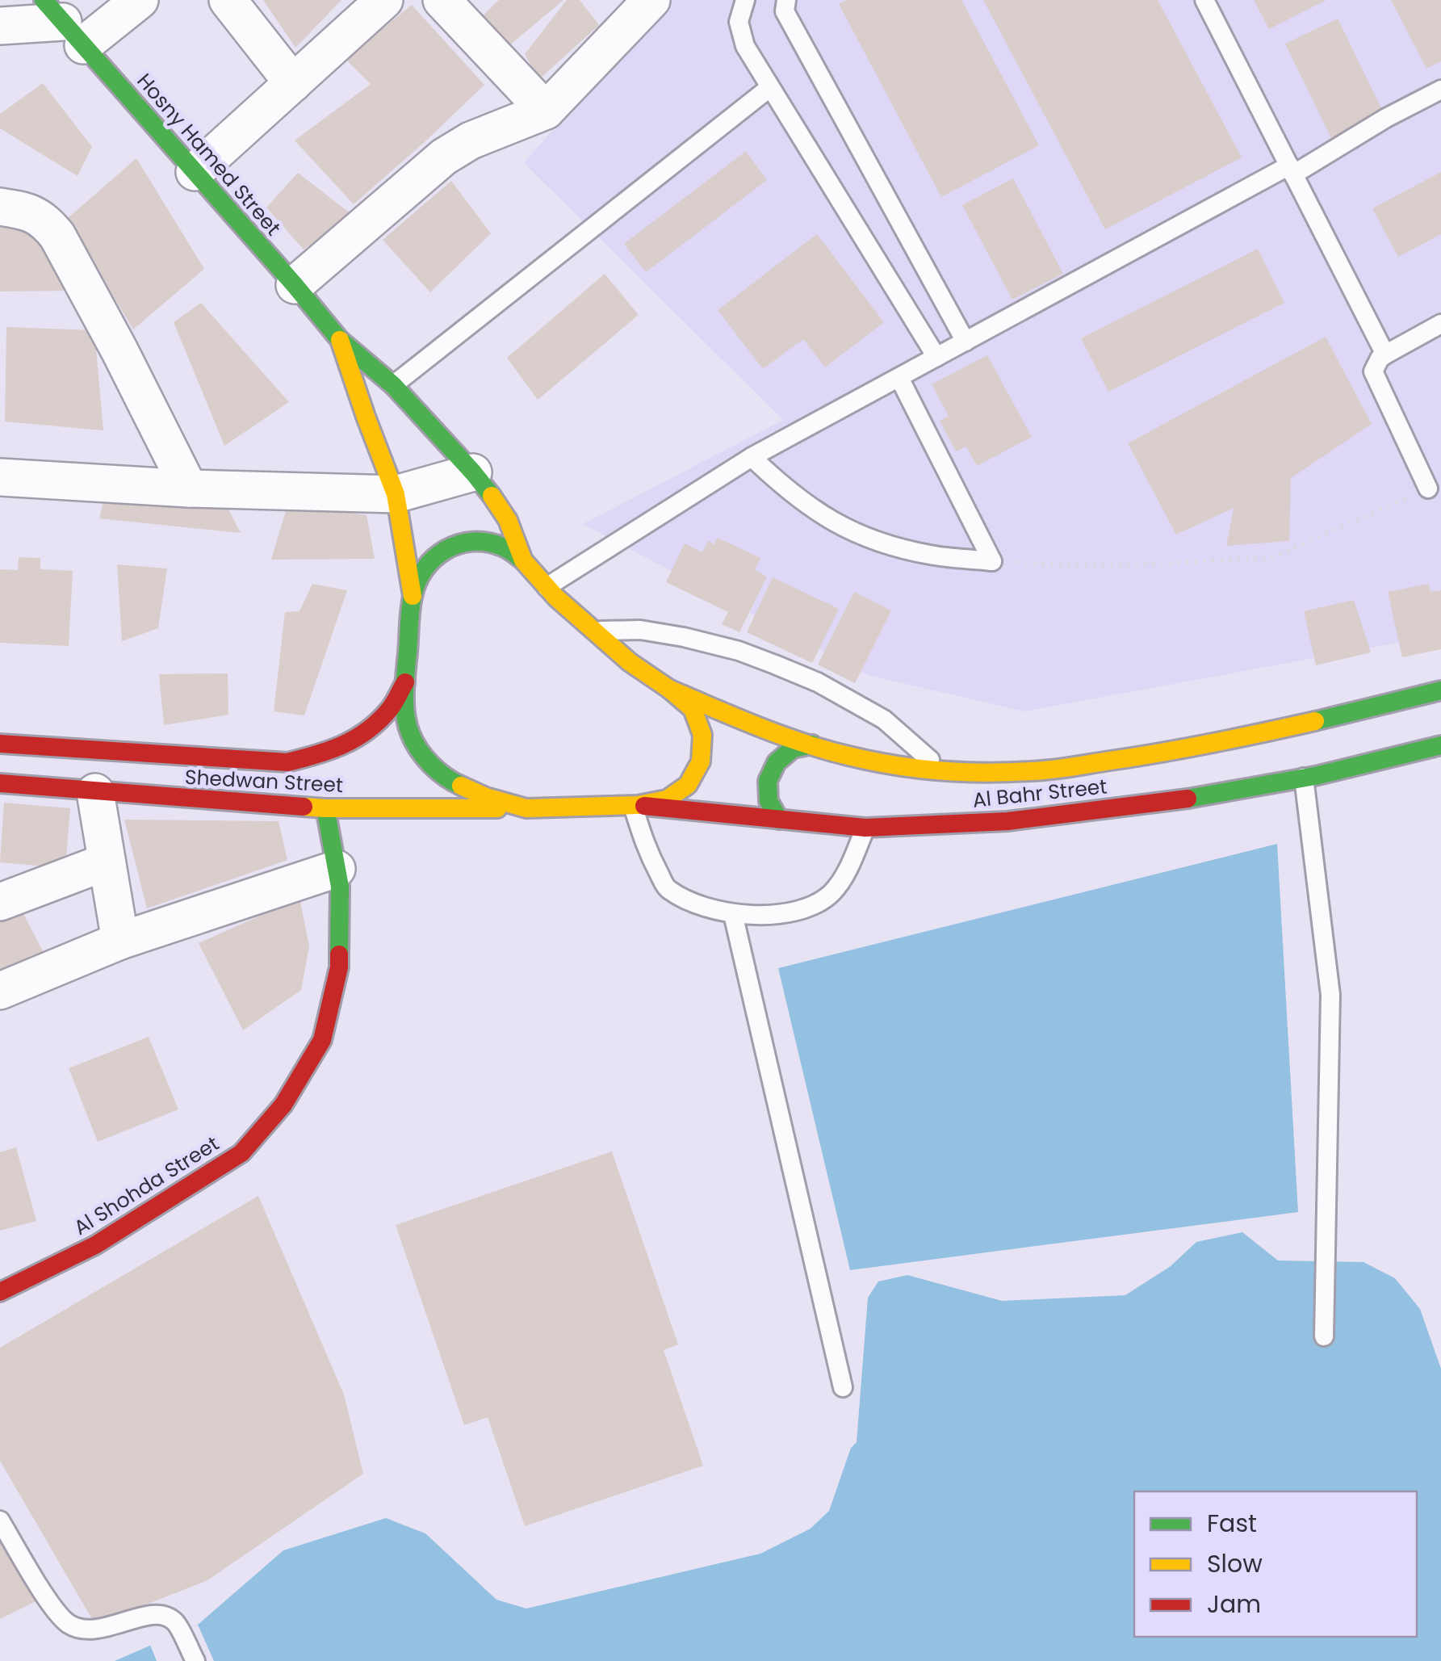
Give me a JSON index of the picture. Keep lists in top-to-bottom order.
{
  "streets": {
    "main road": [
      "Hosny Hamed Street",
      "Shedwan Street",
      "Al Bahr Street",
      "Al Shohda Street"
    ]
  },
  "crossings": [
    ["Shedwan Street", "Al Bahr Street"],
    ["Shedwan Street", "Al Shohda Street"]
  ],
  "legend": ["Fast", "Slow", "Jam"]
}
